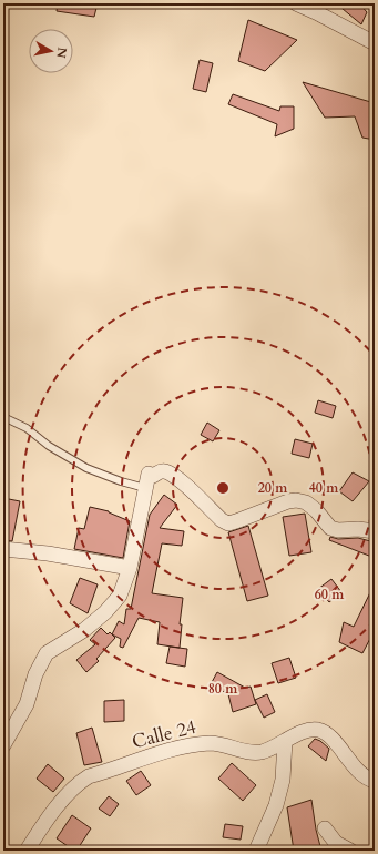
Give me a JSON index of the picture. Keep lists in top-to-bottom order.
{
  "streets": {
    "street": ["Calle 24"]
  },
  "north": "right",
  "rings": [
    "20 m",
    "40 m",
    "60 m",
    "80 m"
  ]
}
